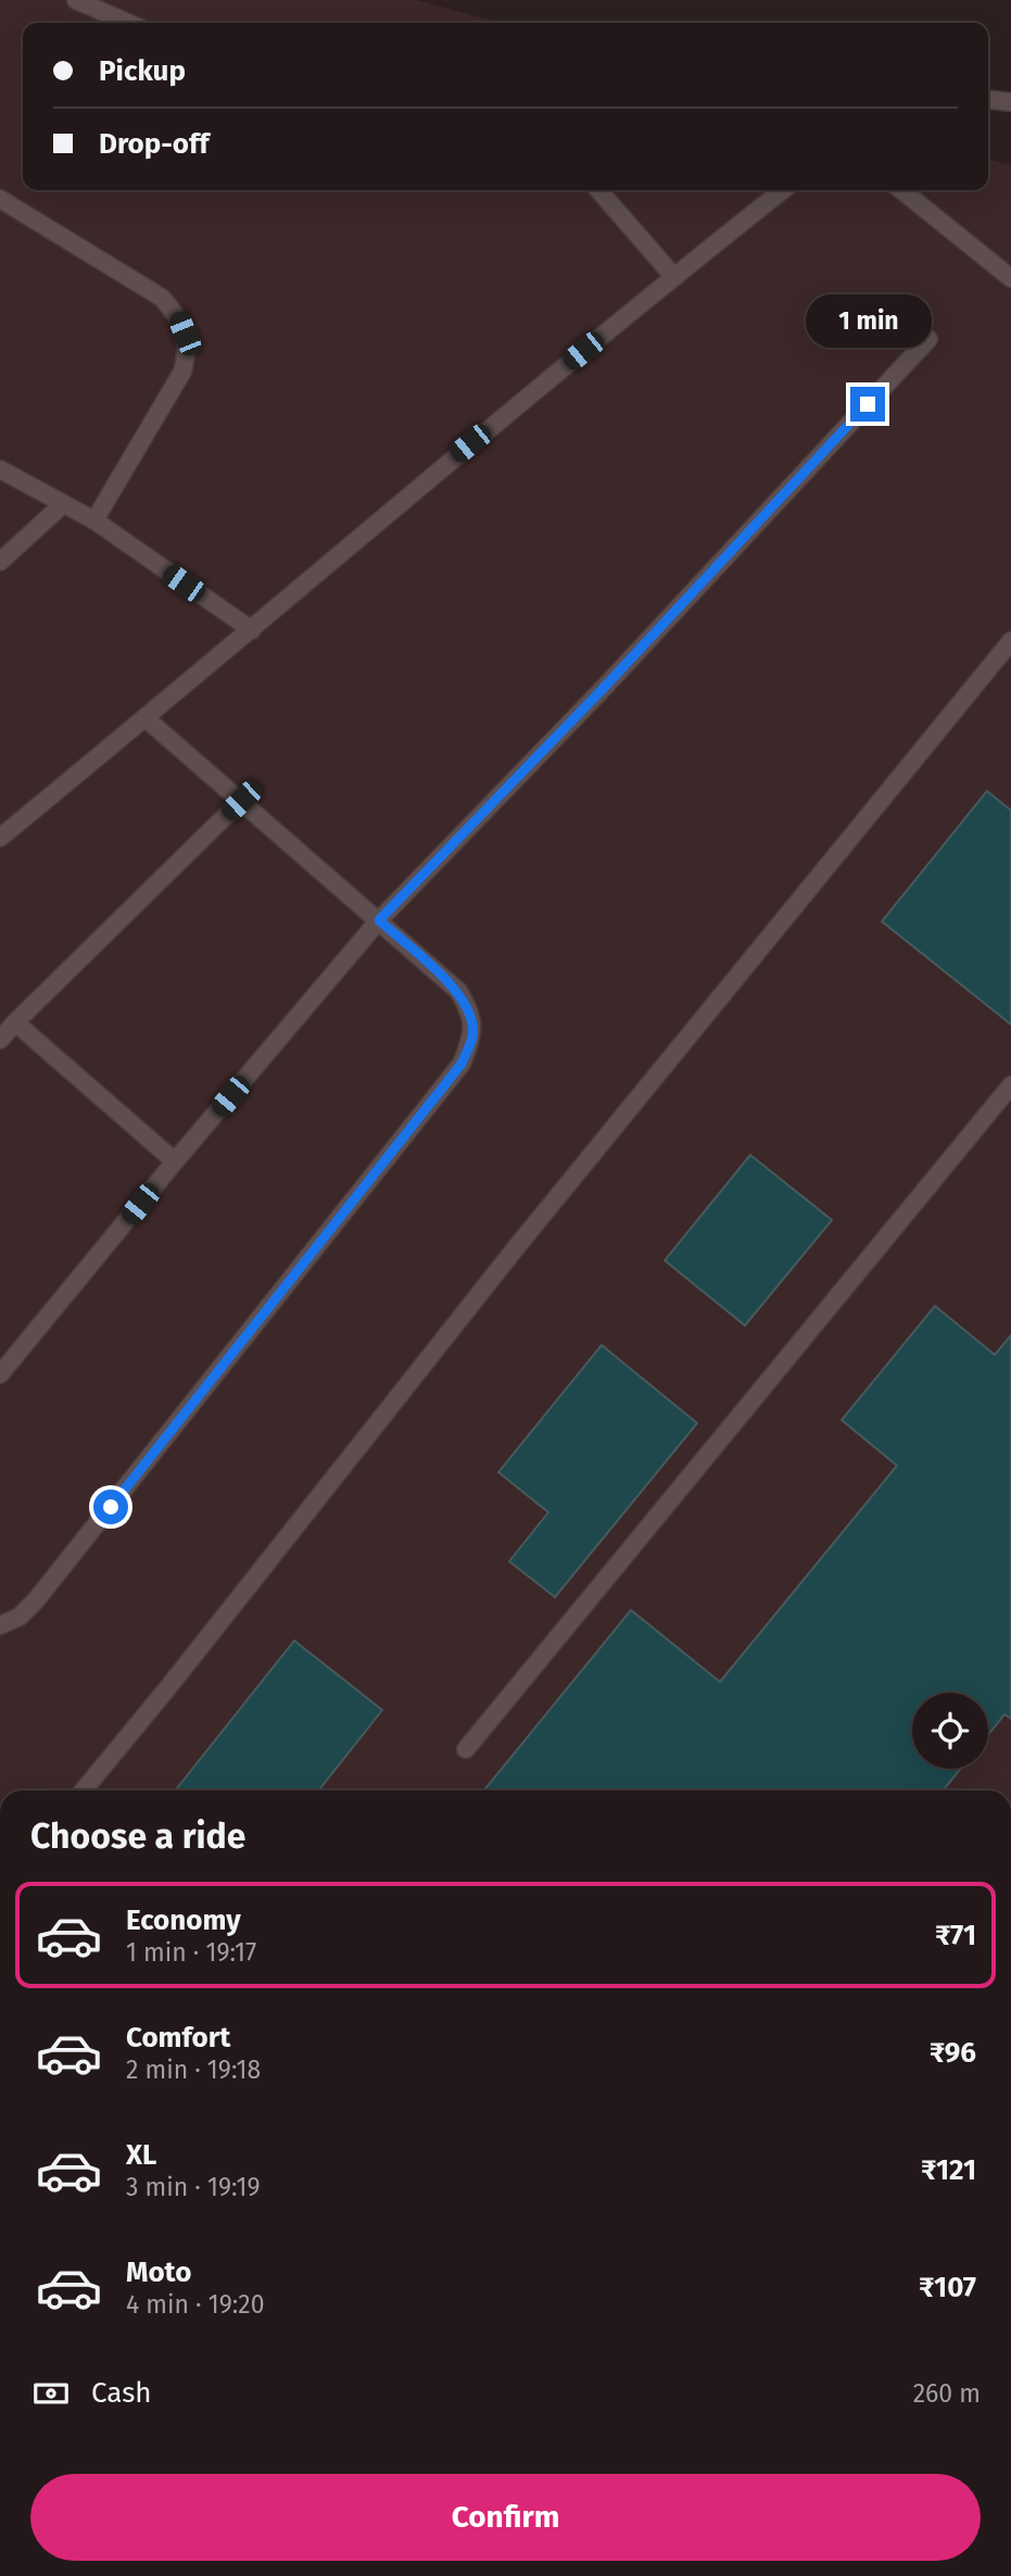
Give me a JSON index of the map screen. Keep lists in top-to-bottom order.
{
  "page": {
    "banner": ["Pickup", "Drop-off"],
    "bubble": "1 min",
    "heading": "Choose a ride",
    "list": [
      {
        "name": "Economy",
        "note": "1 min · 19:17",
        "value": "₹71"
      },
      {
        "name": "Comfort",
        "note": "2 min · 19:18",
        "value": "₹96"
      },
      {
        "name": "XL",
        "note": "3 min · 19:19",
        "value": "₹121"
      },
      {
        "name": "Moto",
        "note": "4 min · 19:20",
        "value": "₹107"
      }
    ],
    "pay": ["Cash", "260 m"],
    "buttons": "Confirm"
  }
}
